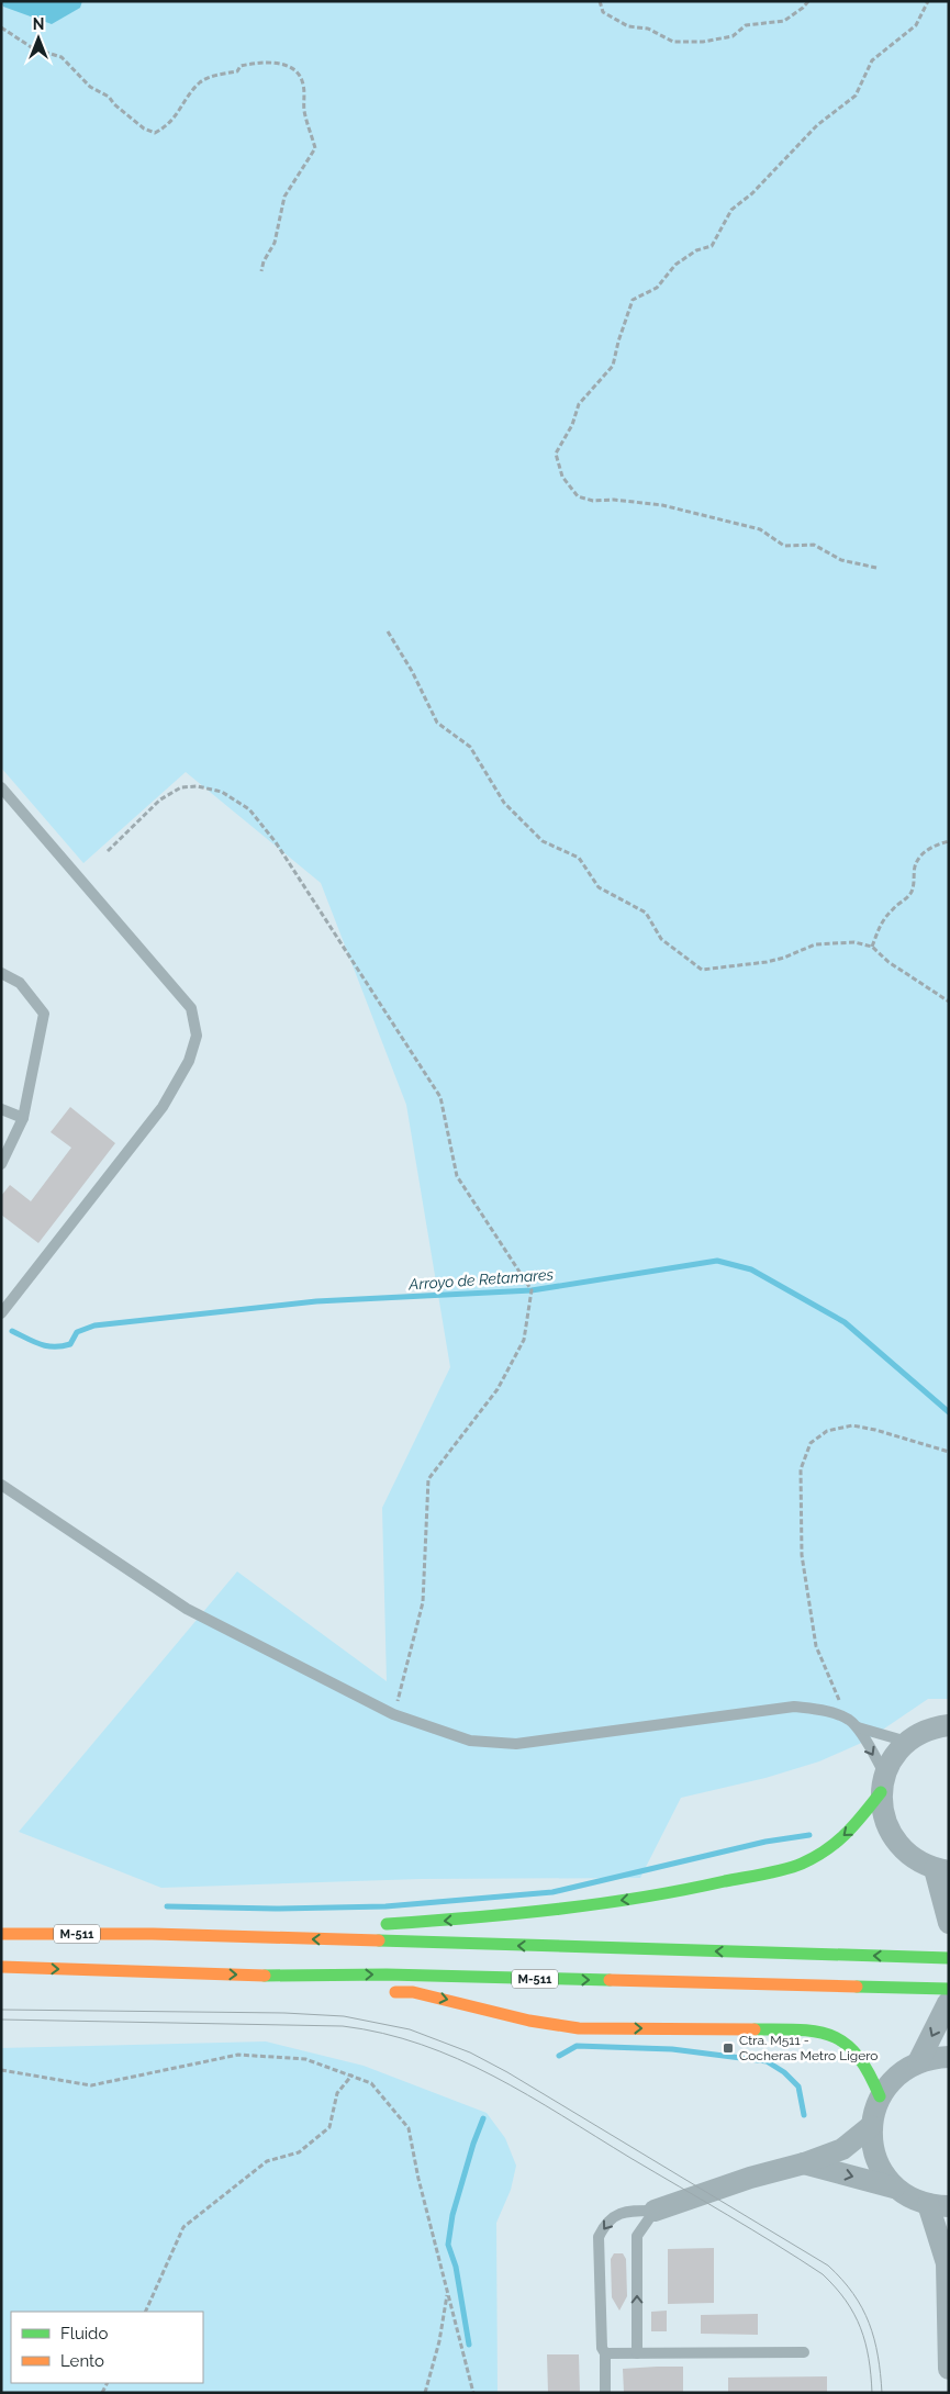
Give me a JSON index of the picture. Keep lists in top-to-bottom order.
{
  "streets": {
    "highway": ["M-511"]
  },
  "water": ["Arroyo de Retamares"],
  "places": {
    "transit": ["Ctra. M511 - Cocheras Metro Ligero"]
  },
  "legend": ["Fluido", "Lento"],
  "north": "top"
}
